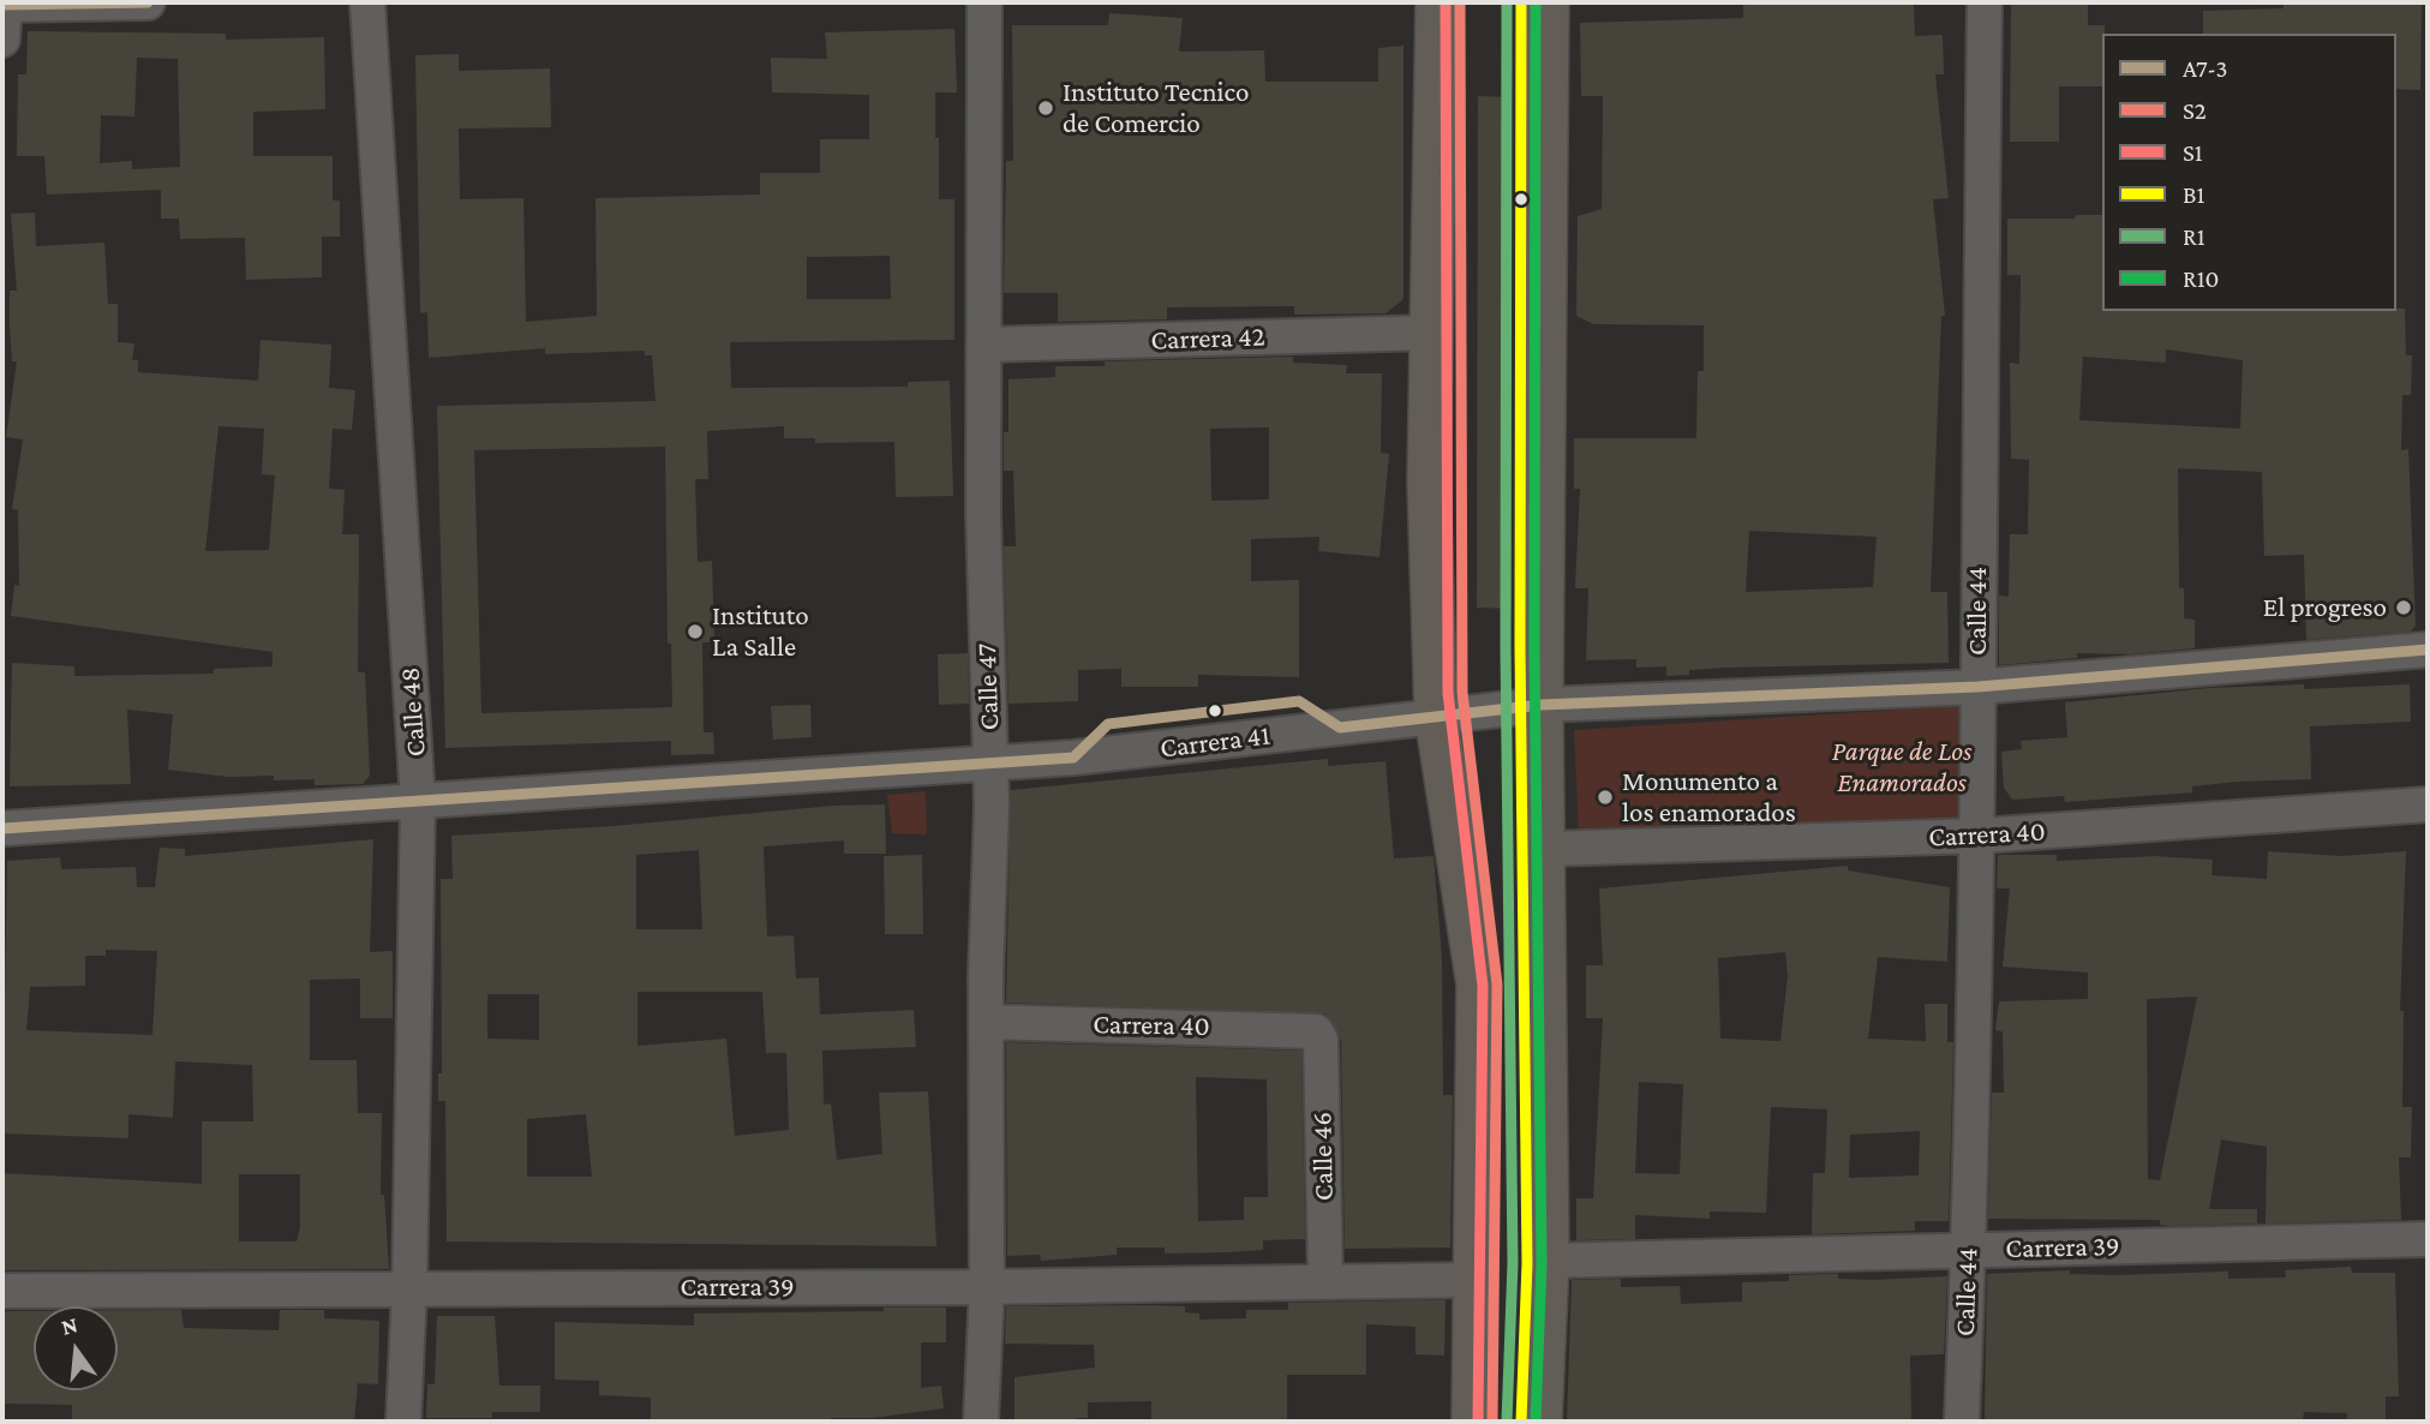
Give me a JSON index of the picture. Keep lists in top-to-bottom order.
{
  "streets": {
    "street": [
      "Carrera 42",
      "Calle 44",
      "Calle 47",
      "Calle 48",
      "Carrera 41",
      "Carrera 40",
      "Calle 46",
      "Carrera 39"
    ]
  },
  "crossings": [
    ["Carrera 42", "Calle 47"],
    ["Calle 44", "Carrera 41"],
    ["Calle 44", "Carrera 40"],
    ["Calle 44", "Carrera 39"],
    ["Calle 47", "Carrera 41"],
    ["Calle 47", "Carrera 40"],
    ["Calle 47", "Carrera 39"],
    ["Calle 48", "Carrera 41"],
    ["Calle 48", "Carrera 39"],
    ["Carrera 40", "Calle 46"],
    ["Calle 46", "Carrera 39"]
  ],
  "parks": ["Parque de Los Enamorados"],
  "places": [
    "Instituto Tecnico de Comercio",
    "El progreso",
    "Instituto La Salle",
    "Monumento a los enamorados"
  ],
  "lines": [
    "transit line A7-3",
    "transit line S2",
    "transit line S1",
    "transit line B1",
    "transit line R1",
    "transit line R10"
  ],
  "legend": [
    "A7-3",
    "S2",
    "S1",
    "B1",
    "R1",
    "R10"
  ],
  "north": "top"
}
